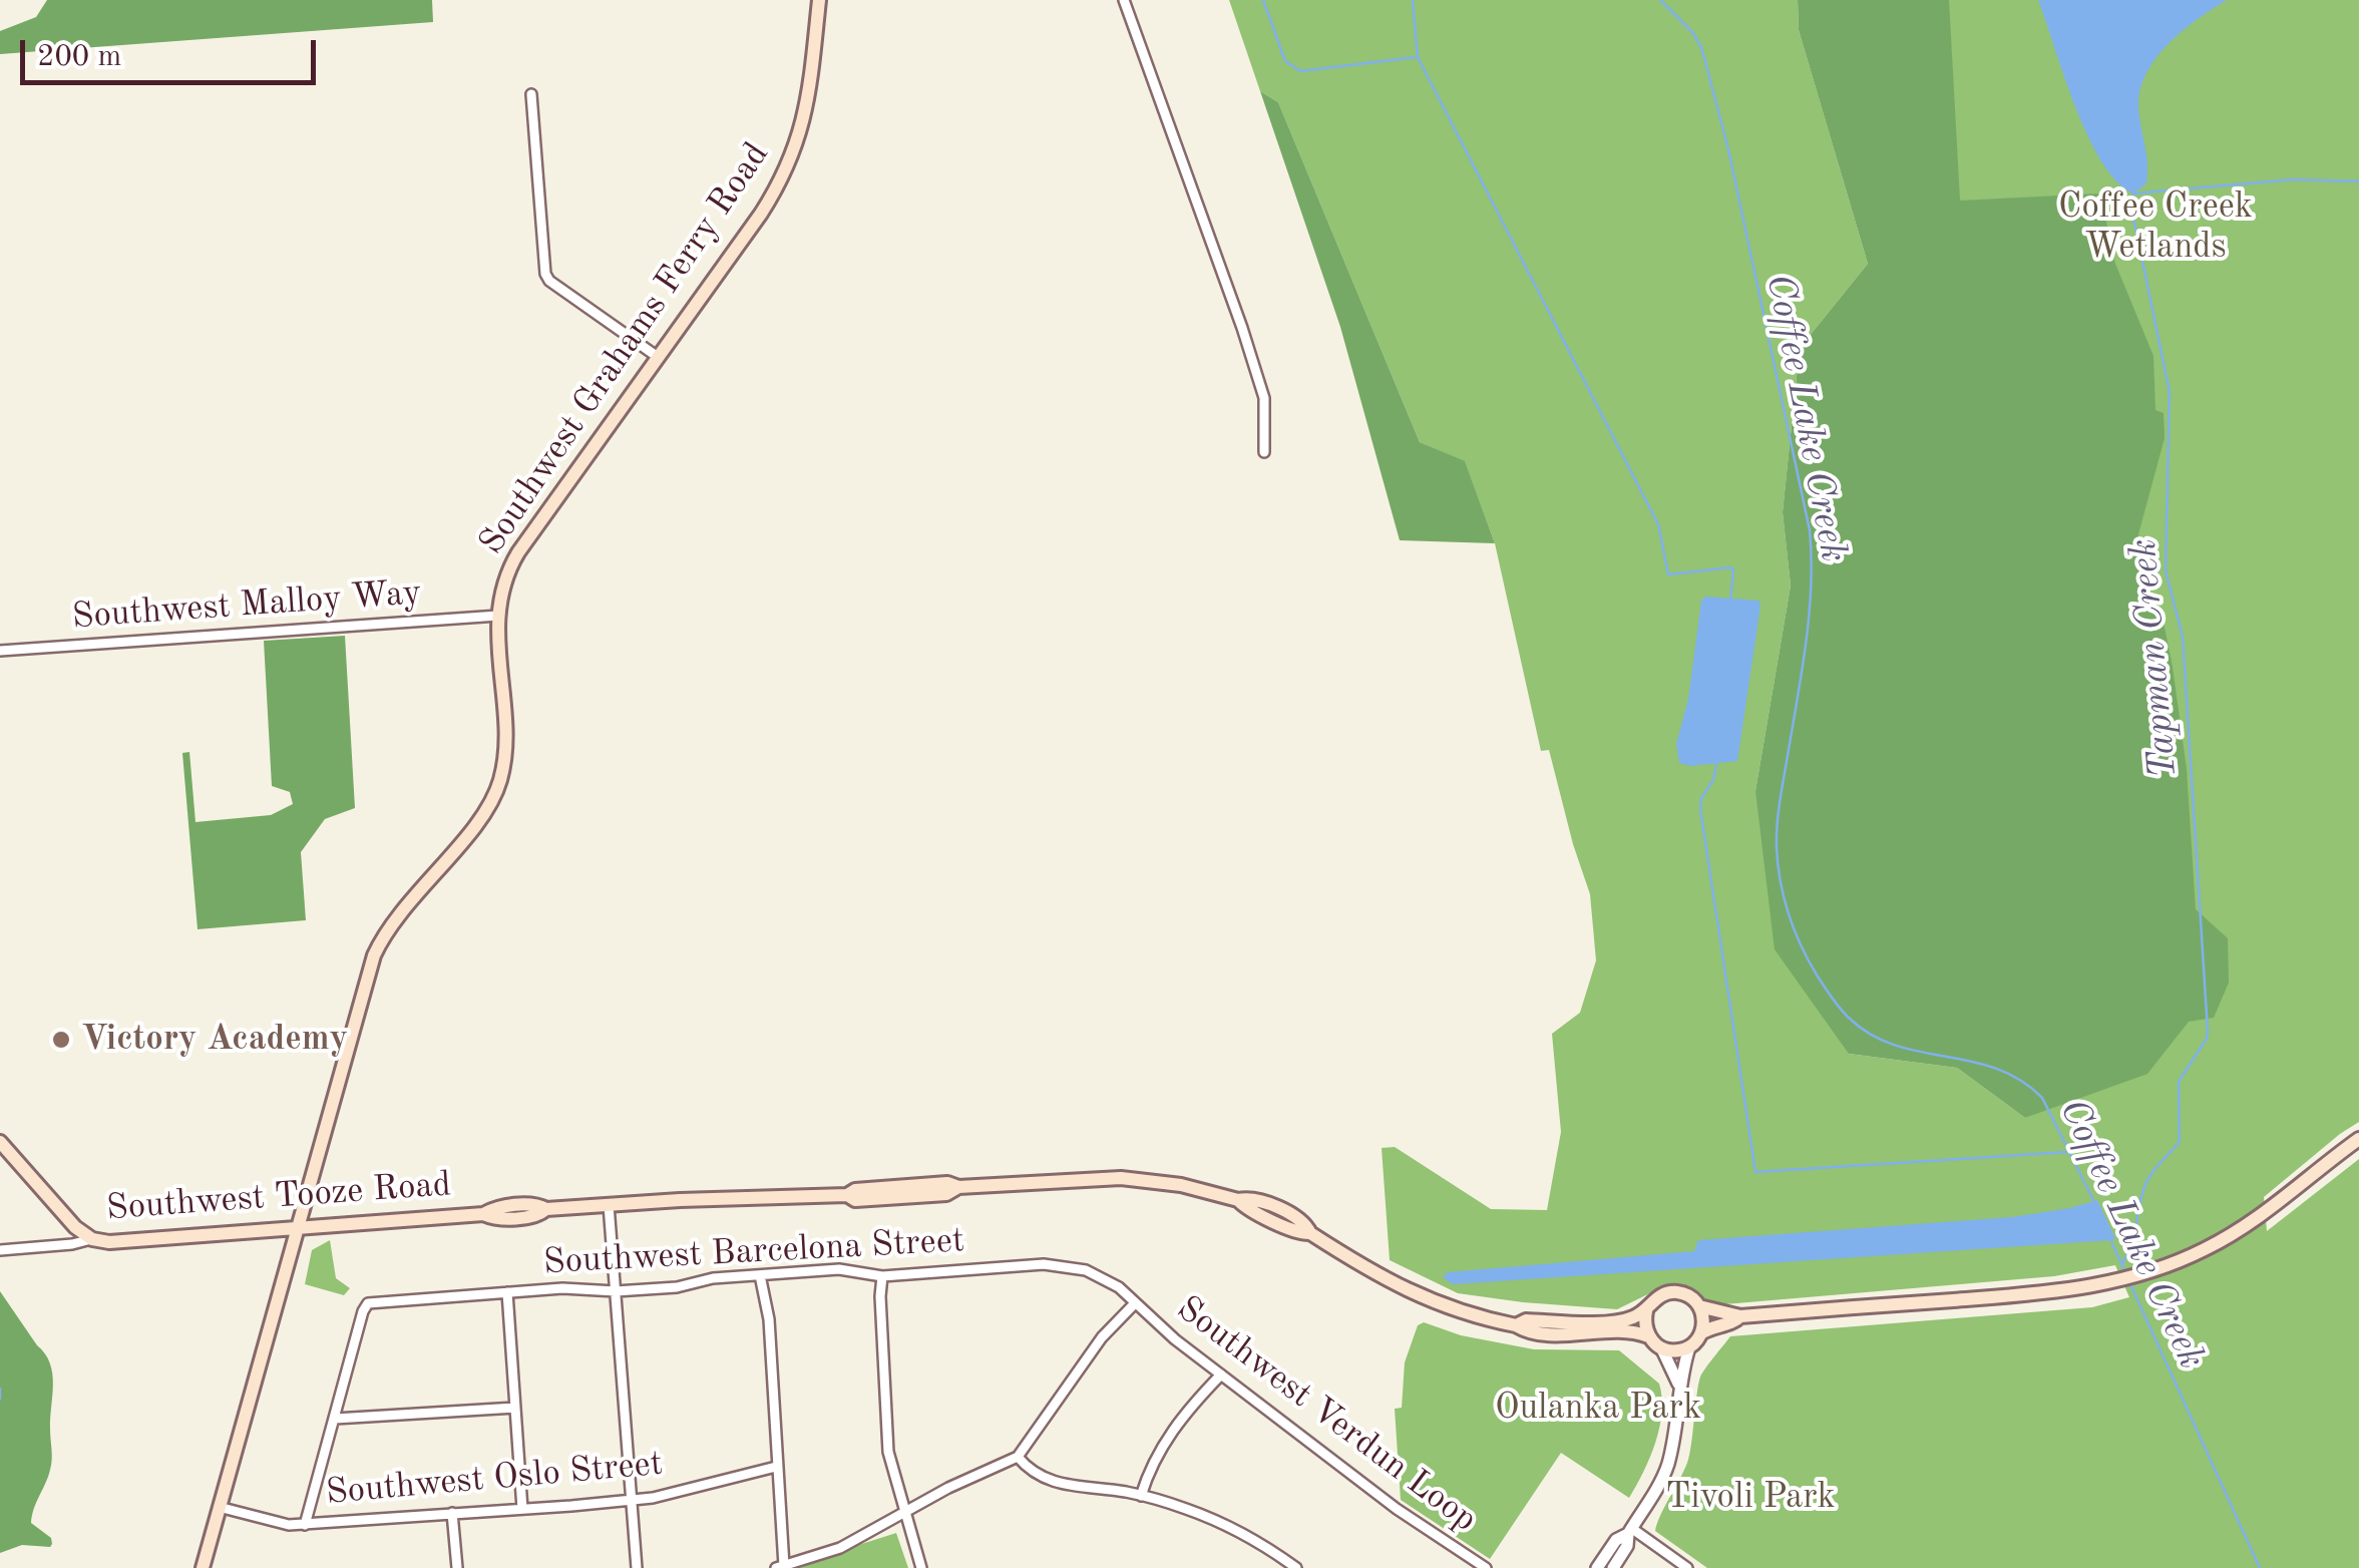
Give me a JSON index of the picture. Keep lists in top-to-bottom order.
{
  "streets": {
    "main road": ["Southwest Grahams Ferry Road", "Southwest Tooze Road"],
    "street": [
      "Southwest Malloy Way",
      "Southwest Barcelona Street",
      "Southwest Verdun Loop",
      "Southwest Oslo Street"
    ]
  },
  "crossings": [
    ["Southwest Grahams Ferry Road", "Southwest Malloy Way"],
    ["Southwest Grahams Ferry Road", "Southwest Tooze Road"],
    ["Southwest Grahams Ferry Road", "Southwest Oslo Street"],
    ["Southwest Barcelona Street", "Southwest Verdun Loop"]
  ],
  "water": ["Coffee Lake Creek", "Tapman Creek"],
  "parks": ["Coffee Creek Wetlands", "Oulanka Park", "Tivoli Park"],
  "places": ["Victory Academy"],
  "scale_bar": "200 m"
}
